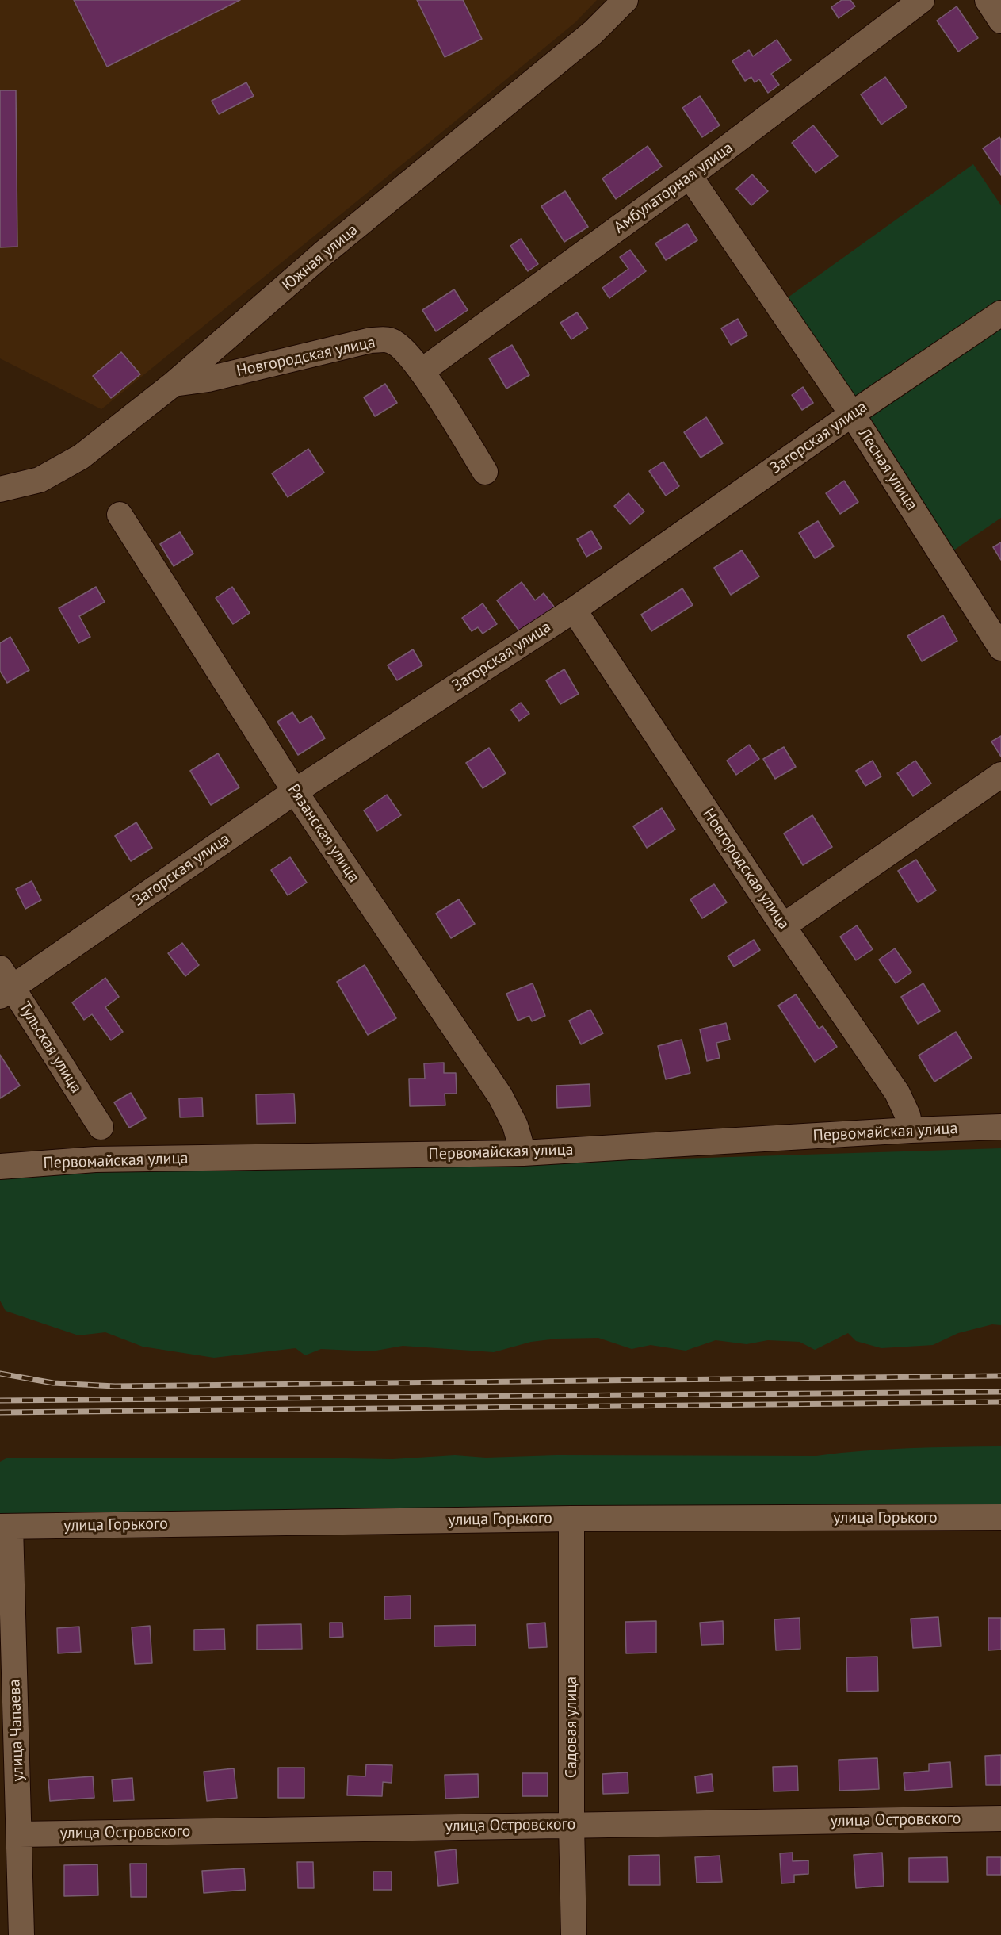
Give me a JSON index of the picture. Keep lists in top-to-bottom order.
{
  "streets": {
    "street": [
      "Амбулаторная улица",
      "Южная улица",
      "Новгородская улица",
      "Загорская улица",
      "Лесная улица",
      "Рязанская улица",
      "Тульская улица",
      "Первомайская улица",
      "улица Горького",
      "Садовая улица",
      "улица Чапаева",
      "улица Островского"
    ]
  },
  "crossings": [
    ["Амбулаторная улица", "Новгородская улица"],
    ["Амбулаторная улица", "Лесная улица"],
    ["Южная улица", "Новгородская улица"],
    ["Новгородская улица", "Загорская улица"],
    ["Новгородская улица", "Первомайская улица"],
    ["Загорская улица", "Лесная улица"],
    ["Загорская улица", "Рязанская улица"],
    ["Загорская улица", "Тульская улица"],
    ["Рязанская улица", "Первомайская улица"],
    ["улица Горького", "Садовая улица"],
    ["улица Горького", "улица Чапаева"],
    ["Садовая улица", "улица Островского"],
    ["улица Чапаева", "улица Островского"]
  ]
}
